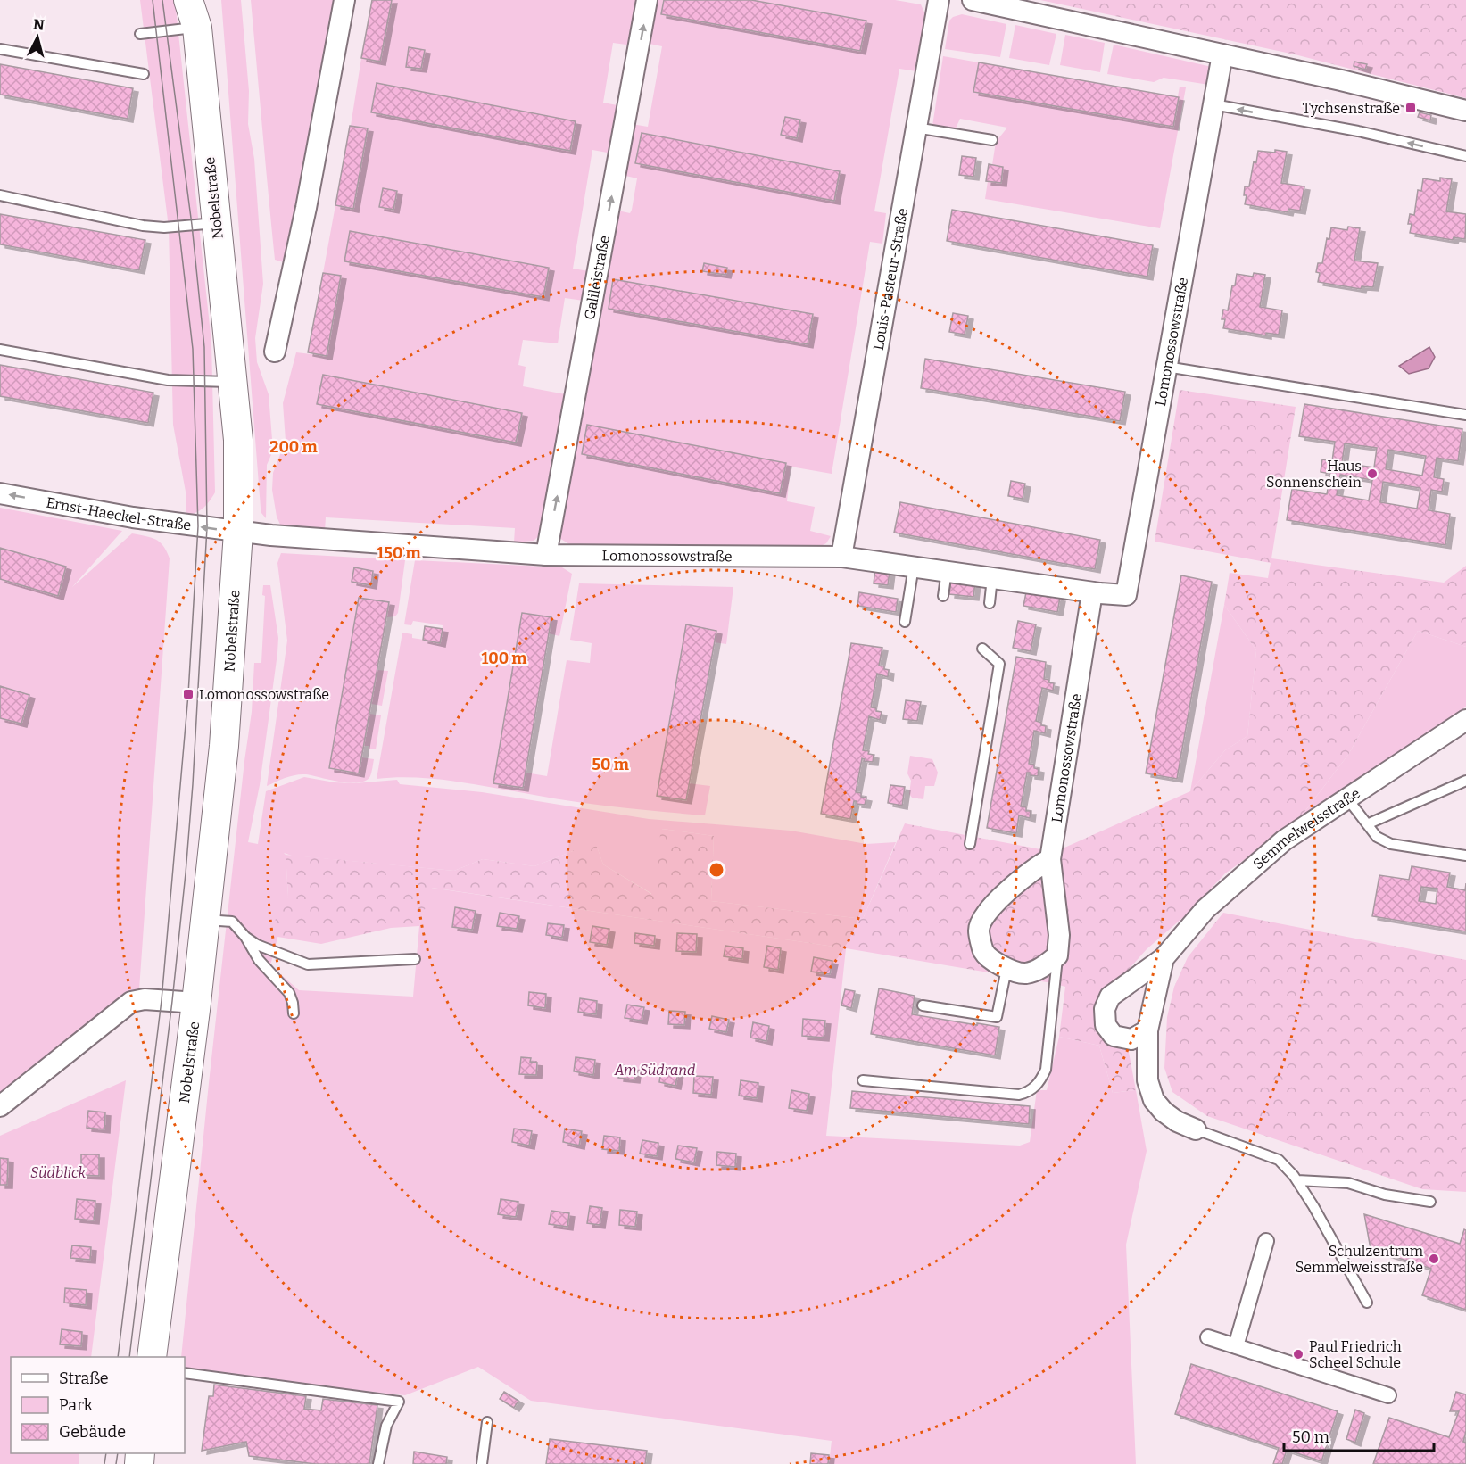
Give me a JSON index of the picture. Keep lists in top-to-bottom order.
{
  "streets": {
    "main road": ["Nobelstraße"],
    "street": [
      "Galileistraße",
      "Louis-Pasteur-Straße",
      "Lomonossowstraße",
      "Ernst-Haeckel-Straße",
      "Semmelweisstraße"
    ]
  },
  "crossings": [
    ["Nobelstraße", "Lomonossowstraße"],
    ["Nobelstraße", "Ernst-Haeckel-Straße"],
    ["Galileistraße", "Lomonossowstraße"],
    ["Louis-Pasteur-Straße", "Lomonossowstraße"],
    ["Lomonossowstraße", "Ernst-Haeckel-Straße"]
  ],
  "one_way": ["Galileistraße", "Ernst-Haeckel-Straße"],
  "parks": ["Am Südrand", "Südblick"],
  "places": {
    "transit": ["Tychsenstraße", "Lomonossowstraße"],
    "other": ["Haus Sonnenschein", "Schulzentrum Semmelweisstraße", "Paul Friedrich Scheel Schule"]
  },
  "legend": ["Straße", "Park", "Gebäude"],
  "scale_bar": "50 m",
  "north": "top",
  "rings": [
    "200 m",
    "150 m",
    "100 m",
    "50 m"
  ]
}
